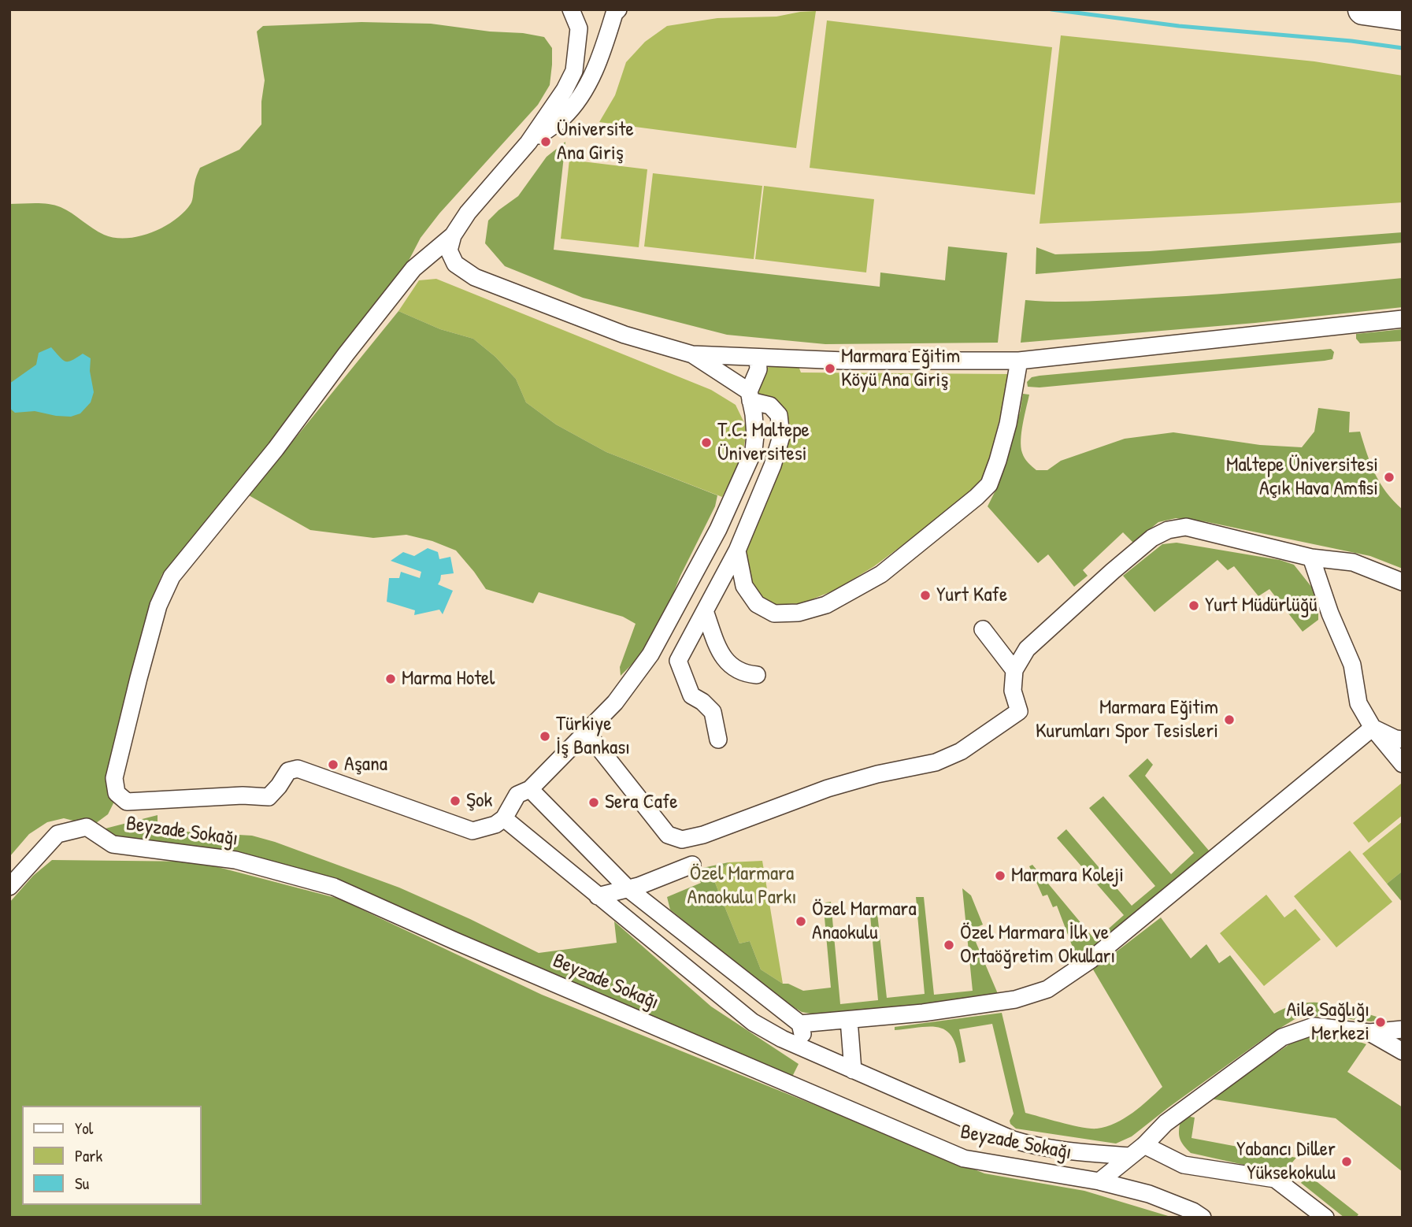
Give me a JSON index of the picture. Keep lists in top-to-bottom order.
{
  "streets": {
    "street": ["Beyzade Sokağı"]
  },
  "parks": ["Özel Marmara Anaokulu Parkı"],
  "places": [
    "Üniversite Ana Giriş",
    "Marmara Eğitim Köyü Ana Giriş",
    "T.C. Maltepe Üniversitesi",
    "Maltepe Üniversitesi Açık Hava Amfisi",
    "Yurt Kafe",
    "Yurt Müdürlüğü",
    "Marma Hotel",
    "Marmara Eğitim Kurumları Spor Tesisleri",
    "Türkiye İş Bankası",
    "Aşana",
    "Şok",
    "Sera Cafe",
    "Marmara Koleji",
    "Özel Marmara Anaokulu",
    "Özel Marmara İlk ve Ortaöğretim Okulları",
    "Aile Sağlığı Merkezi",
    "Yabancı Diller Yüksekokulu"
  ],
  "legend": ["Yol", "Park", "Su"]
}
